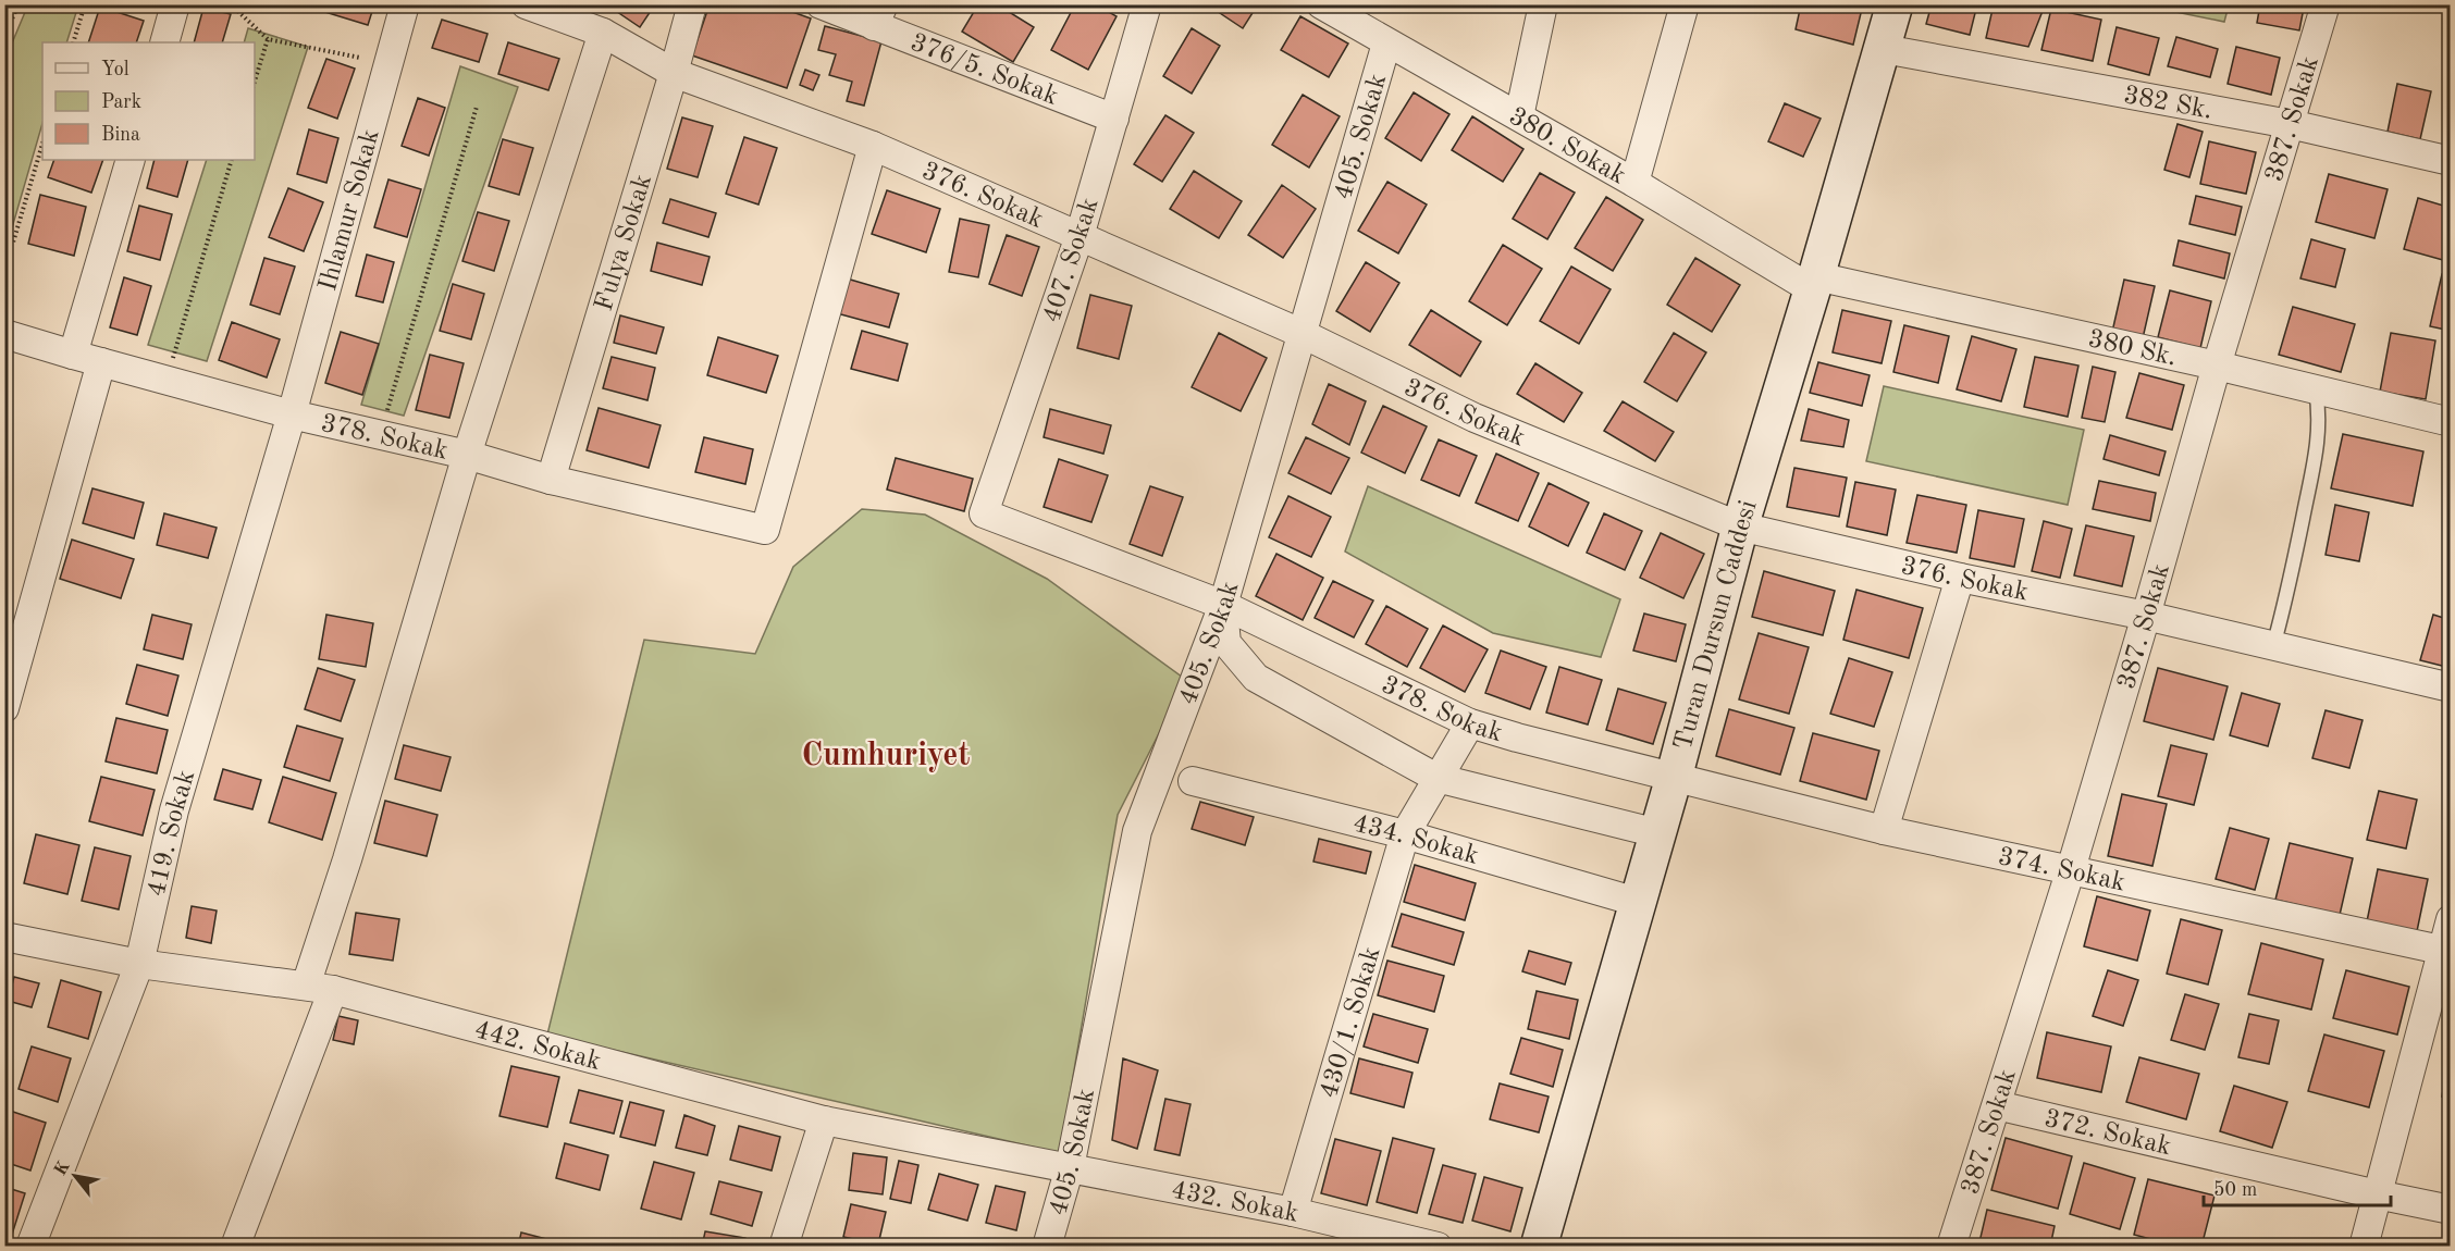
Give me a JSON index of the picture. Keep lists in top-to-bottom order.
{
  "streets": {
    "street": [
      "376/5. Sokak",
      "382 Sk.",
      "387. Sokak",
      "405. Sokak",
      "380. Sokak",
      "376. Sokak",
      "Ihlamur Sokak",
      "Fulya Sokak",
      "407. Sokak",
      "380 Sk.",
      "378. Sokak",
      "Turan Dursun Caddesi",
      "419. Sokak",
      "434. Sokak",
      "374. Sokak",
      "430/1. Sokak",
      "442. Sokak",
      "372. Sokak",
      "432. Sokak"
    ]
  },
  "crossings": [
    ["376/5. Sokak", "407. Sokak"],
    ["382 Sk.", "387. Sokak"],
    ["382 Sk.", "Turan Dursun Caddesi"],
    ["387. Sokak", "376. Sokak"],
    ["387. Sokak", "380 Sk."],
    ["387. Sokak", "374. Sokak"],
    ["387. Sokak", "372. Sokak"],
    ["405. Sokak", "380. Sokak"],
    ["405. Sokak", "376. Sokak"],
    ["405. Sokak", "378. Sokak"],
    ["405. Sokak", "442. Sokak"],
    ["405. Sokak", "432. Sokak"],
    ["380. Sokak", "380 Sk."],
    ["380. Sokak", "Turan Dursun Caddesi"],
    ["376. Sokak", "Fulya Sokak"],
    ["376. Sokak", "407. Sokak"],
    ["376. Sokak", "378. Sokak"],
    ["376. Sokak", "Turan Dursun Caddesi"],
    ["Ihlamur Sokak", "378. Sokak"],
    ["Ihlamur Sokak", "419. Sokak"],
    ["Fulya Sokak", "378. Sokak"],
    ["407. Sokak", "378. Sokak"],
    ["380 Sk.", "Turan Dursun Caddesi"],
    ["378. Sokak", "Turan Dursun Caddesi"],
    ["378. Sokak", "419. Sokak"],
    ["378. Sokak", "374. Sokak"],
    ["378. Sokak", "430/1. Sokak"],
    ["Turan Dursun Caddesi", "434. Sokak"],
    ["Turan Dursun Caddesi", "374. Sokak"],
    ["419. Sokak", "442. Sokak"],
    ["434. Sokak", "430/1. Sokak"],
    ["430/1. Sokak", "432. Sokak"],
    ["442. Sokak", "432. Sokak"]
  ],
  "districts": ["Cumhuriyet"],
  "legend": ["Yol", "Park", "Bina"],
  "scale_bar": "50 m",
  "north": "top left"
}
